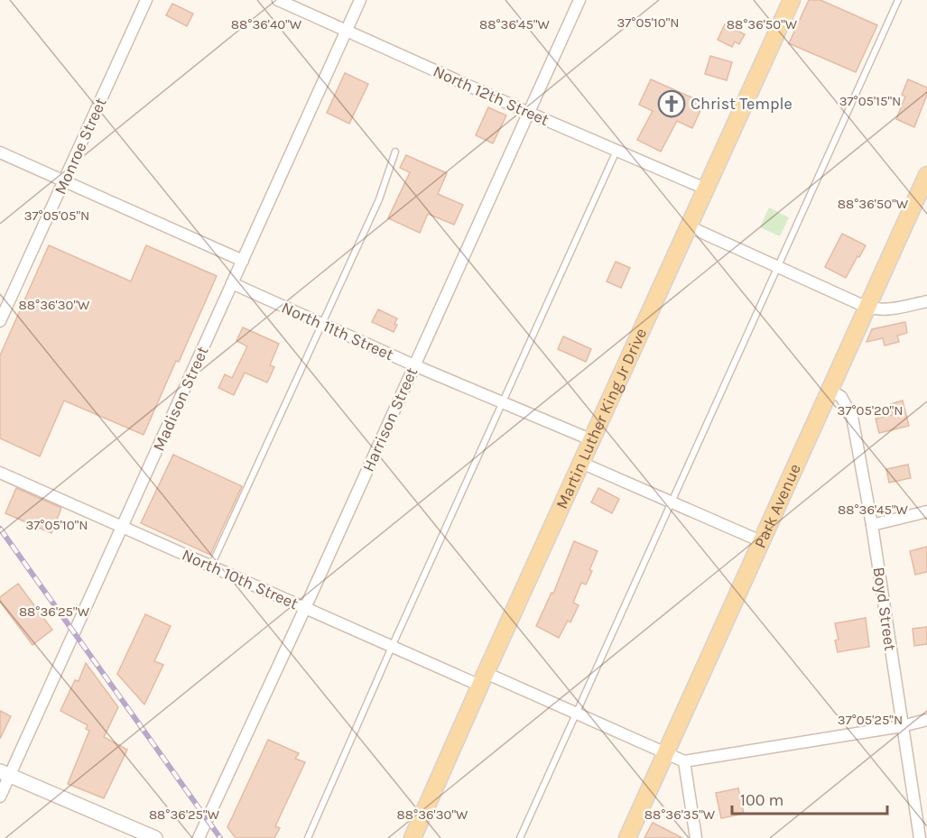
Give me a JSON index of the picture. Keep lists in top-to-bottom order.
{
  "streets": {
    "main road": ["Martin Luther King Jr Drive", "Park Avenue"],
    "street": [
      "North 12th Street",
      "Monroe Street",
      "North 11th Street",
      "Madison Street",
      "Harrison Street",
      "North 10th Street",
      "Boyd Street"
    ]
  },
  "crossings": [
    ["North 12th Street", "Madison Street"],
    ["North 12th Street", "Martin Luther King Jr Drive"],
    ["North 12th Street", "Harrison Street"],
    ["North 11th Street", "Madison Street"],
    ["North 11th Street", "Martin Luther King Jr Drive"],
    ["North 11th Street", "Harrison Street"],
    ["Madison Street", "North 10th Street"],
    ["Martin Luther King Jr Drive", "North 10th Street"],
    ["Harrison Street", "North 10th Street"],
    ["Park Avenue", "North 10th Street"],
    ["Park Avenue", "Boyd Street"]
  ],
  "places": {
    "church": ["Christ Temple"]
  },
  "scale_bar": "100 m",
  "coordinates": [
    "37°05'10\"N",
    "88°36'40\"W",
    "88°36'45\"W",
    "88°36'50\"W",
    "37°05'15\"N",
    "37°05'05\"N",
    "88°36'30\"W",
    "37°05'20\"N",
    "88°36'25\"W",
    "37°05'25\"N",
    "88°36'35\"W"
  ]
}
